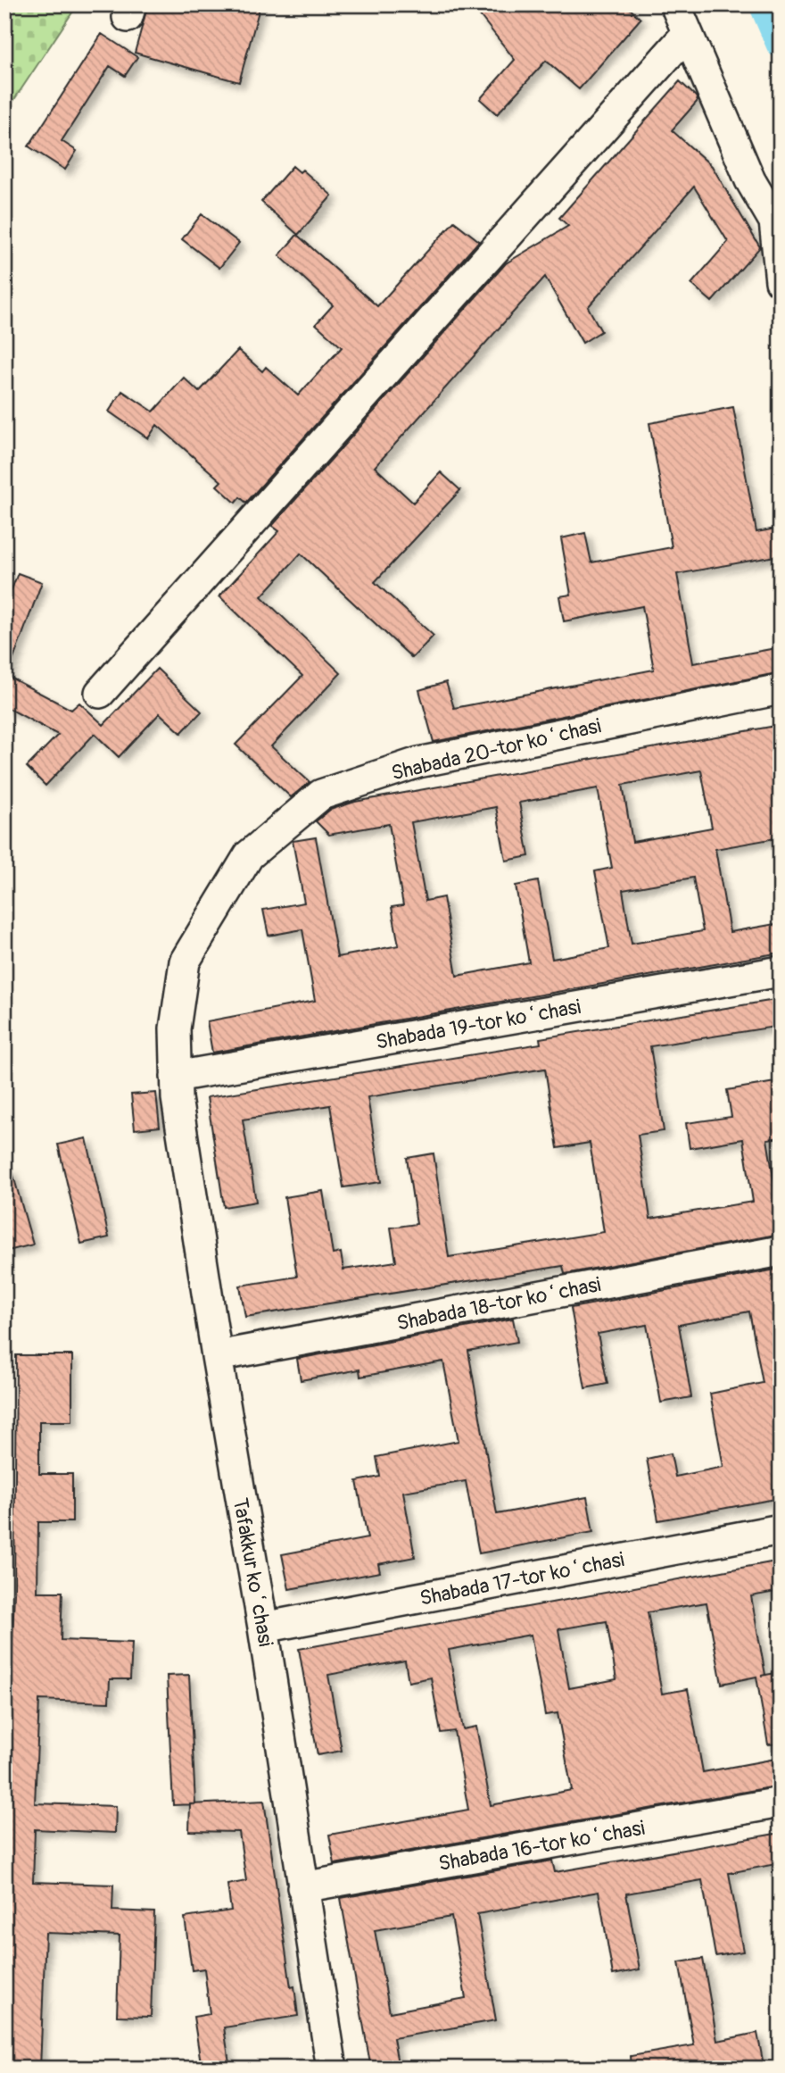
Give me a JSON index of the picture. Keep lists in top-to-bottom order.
{
  "streets": {
    "street": [
      "Shabada 20-tor koʻchasi",
      "Shabada 19-tor koʻchasi",
      "Shabada 18-tor koʻchasi",
      "Tafakkur koʻchasi",
      "Shabada 17-tor koʻchasi",
      "Shabada 16-tor koʻchasi"
    ]
  },
  "crossings": [
    ["Shabada 20-tor koʻchasi", "Shabada 19-tor koʻchasi"],
    ["Shabada 20-tor koʻchasi", "Tafakkur koʻchasi"],
    ["Shabada 19-tor koʻchasi", "Tafakkur koʻchasi"],
    ["Shabada 18-tor koʻchasi", "Tafakkur koʻchasi"],
    ["Tafakkur koʻchasi", "Shabada 17-tor koʻchasi"],
    ["Tafakkur koʻchasi", "Shabada 16-tor koʻchasi"]
  ]
}
